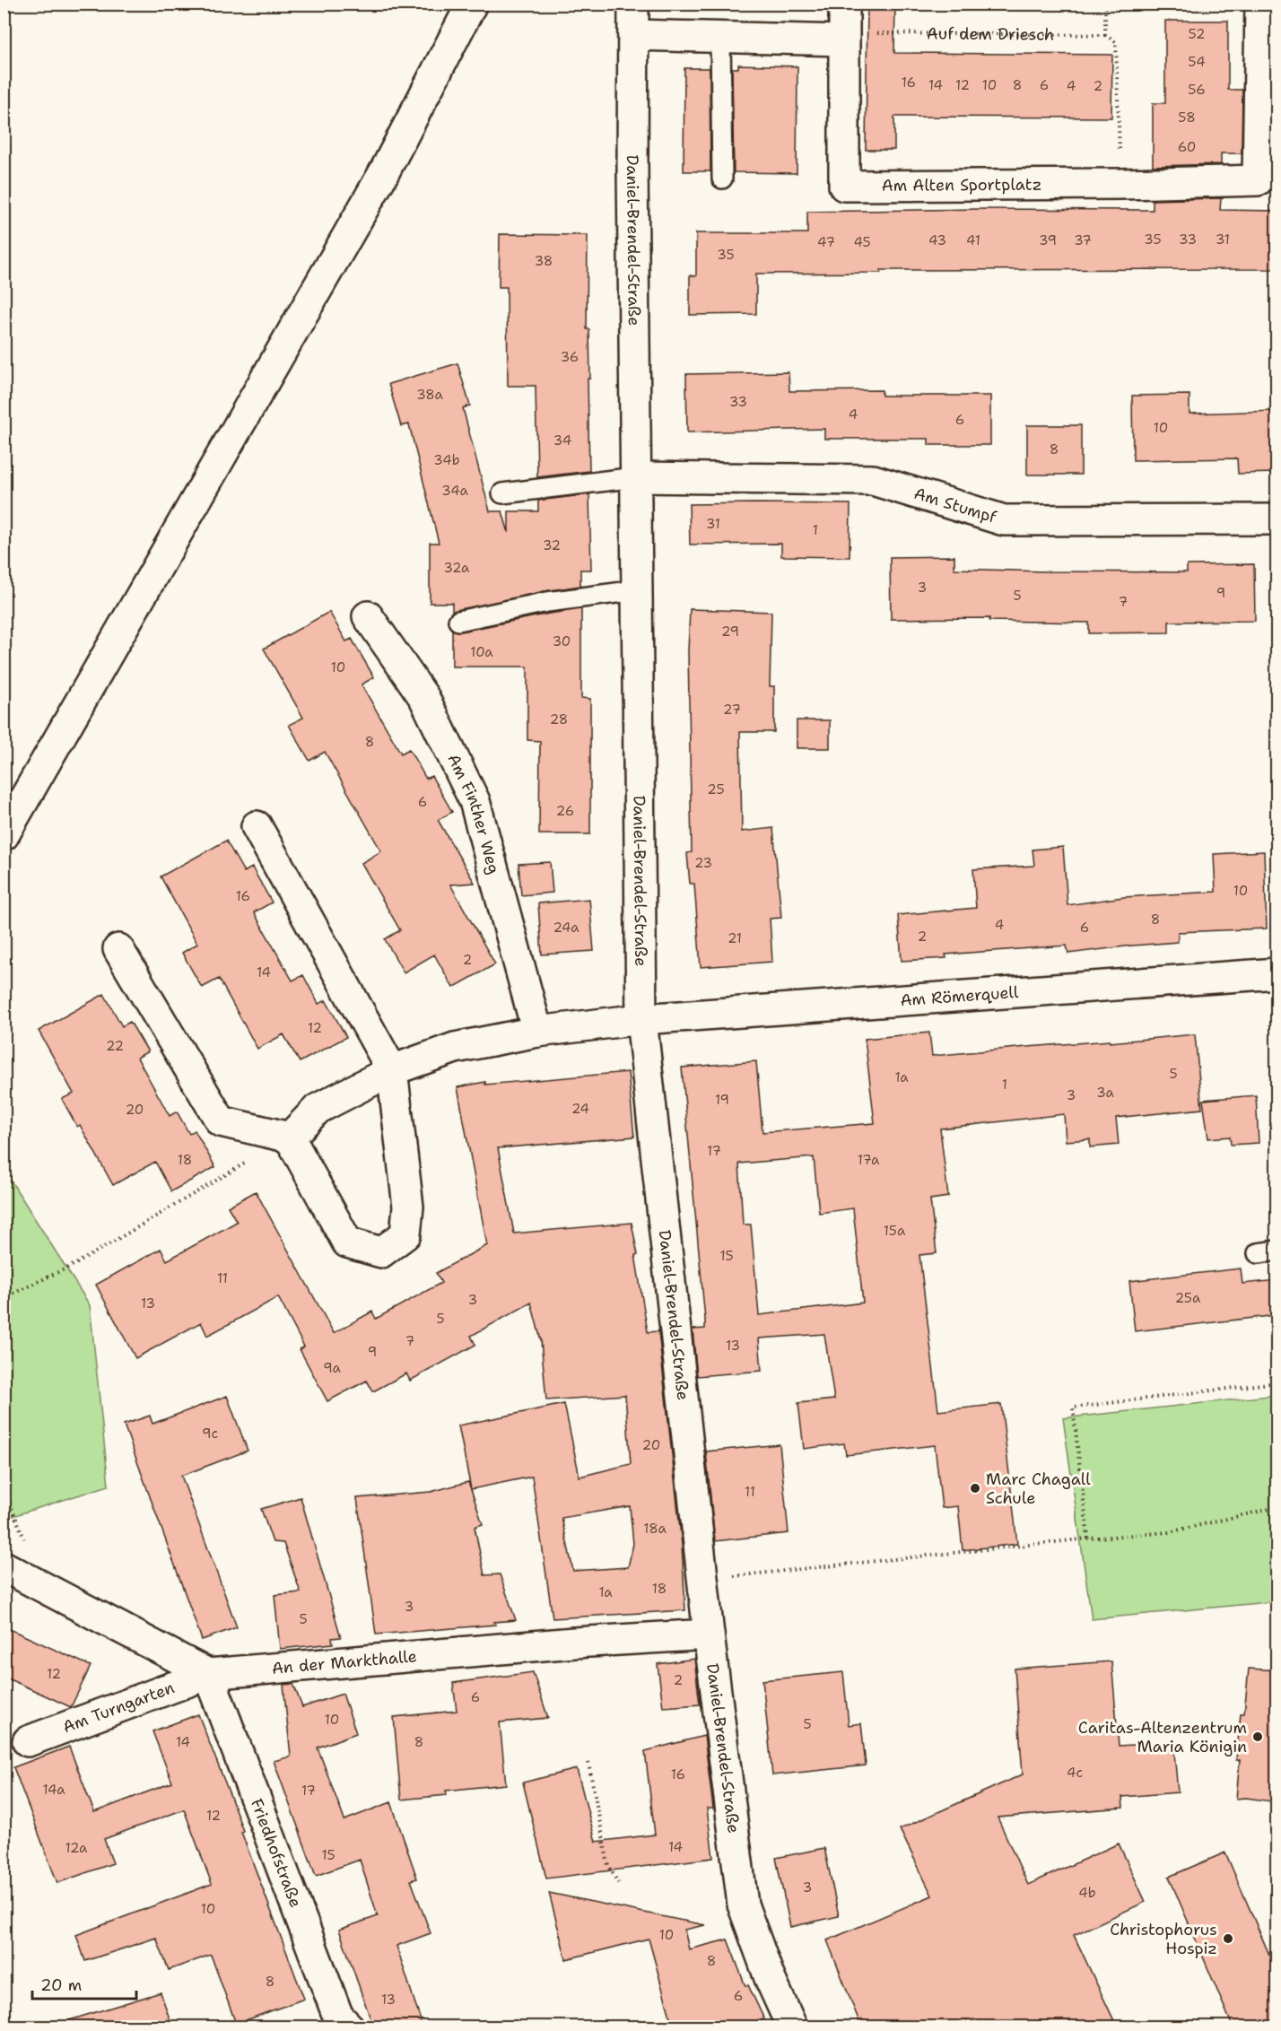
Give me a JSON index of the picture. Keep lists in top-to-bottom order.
{
  "streets": {
    "street": [
      "Am Alten Sportplatz",
      "Daniel-Brendel-Straße",
      "Am Stumpf",
      "Am Finther Weg",
      "Am Römerquell",
      "An der Markthalle",
      "Am Turngarten",
      "Friedhofstraße"
    ],
    "path": ["Auf dem Driesch"]
  },
  "crossings": [
    ["Auf dem Driesch", "Am Alten Sportplatz"],
    ["Daniel-Brendel-Straße", "Am Stumpf"],
    ["Daniel-Brendel-Straße", "Am Römerquell"],
    ["Daniel-Brendel-Straße", "An der Markthalle"],
    ["An der Markthalle", "Am Turngarten"],
    ["An der Markthalle", "Friedhofstraße"],
    ["Am Turngarten", "Friedhofstraße"]
  ],
  "places": ["Marc Chagall Schule", "Caritas-Altenzentrum Maria Königin", "Christophorus Hospiz"],
  "house_numbers": [
    "52",
    "54",
    "16",
    "14",
    "12",
    "10",
    "8",
    "6",
    "4",
    "2",
    "56",
    "58",
    "60",
    "35",
    "33",
    "31",
    "43",
    "41",
    "39",
    "37",
    "47",
    "45",
    "35",
    "38",
    "36",
    "38a",
    "33",
    "4",
    "6",
    "10",
    "34",
    "8",
    "34b",
    "34a",
    "31",
    "1",
    "32",
    "32a",
    "3",
    "9",
    "5",
    "7",
    "29",
    "30",
    "10a",
    "10",
    "27",
    "28",
    "8",
    "25",
    "6",
    "26",
    "23",
    "10",
    "16",
    "8",
    "4",
    "24a",
    "6",
    "2",
    "21",
    "2",
    "14",
    "12",
    "22",
    "5",
    "1a",
    "1",
    "3a",
    "3",
    "19",
    "24",
    "20",
    "17",
    "18",
    "17a",
    "15a",
    "15",
    "11",
    "25a",
    "3",
    "13",
    "5",
    "7",
    "13",
    "9",
    "9a",
    "9c",
    "20",
    "11",
    "18a",
    "18",
    "1a",
    "3",
    "5",
    "12",
    "2",
    "6",
    "10",
    "5",
    "14",
    "8",
    "4c",
    "16",
    "14a",
    "17",
    "12",
    "14",
    "12a",
    "15",
    "3",
    "4b",
    "10",
    "10",
    "8",
    "8",
    "6",
    "13"
  ],
  "scale_bar": "20 m"
}
